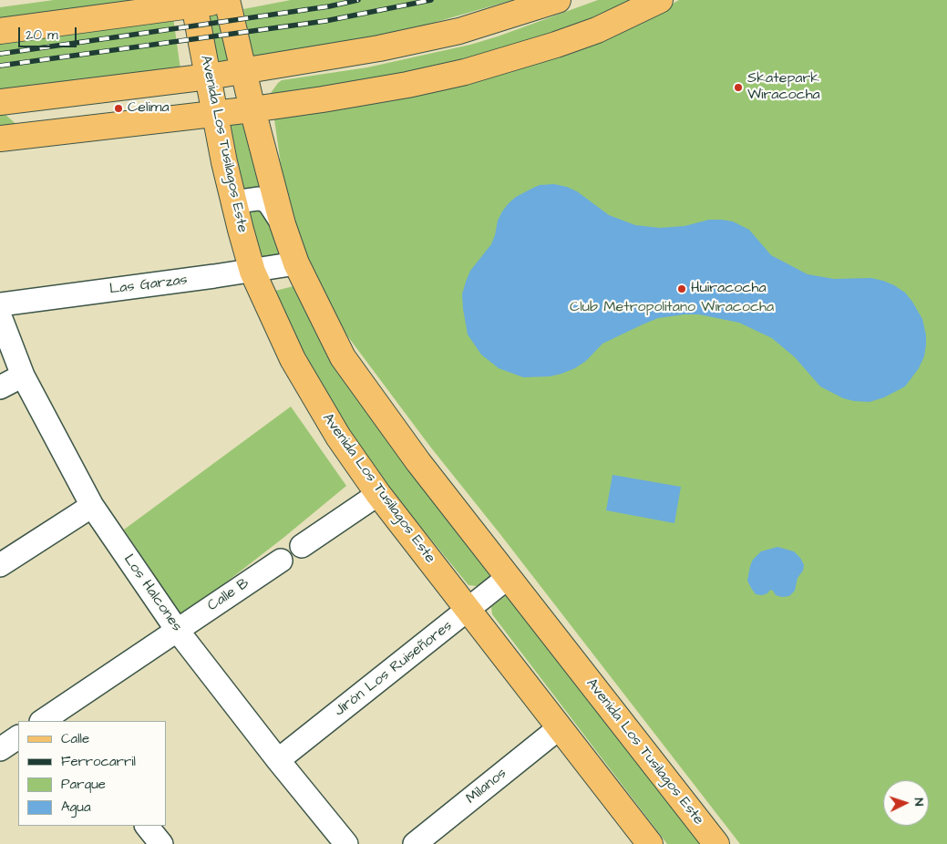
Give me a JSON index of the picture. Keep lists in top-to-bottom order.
{
  "streets": {
    "main road": ["Avenida Los Tusilagos Este"],
    "street": [
      "Las Garzas",
      "Los Halcones",
      "Calle B",
      "Jirón Los Ruiseñores",
      "Milanos"
    ]
  },
  "crossings": [
    ["Avenida Los Tusilagos Este", "Las Garzas"],
    ["Avenida Los Tusilagos Este", "Jirón Los Ruiseñores"],
    ["Avenida Los Tusilagos Este", "Milanos"],
    ["Los Halcones", "Calle B"],
    ["Los Halcones", "Jirón Los Ruiseñores"]
  ],
  "parks": ["Club Metropolitano Wiracocha"],
  "places": ["Skatepark Wiracocha", "Celima", "Huiracocha"],
  "legend": [
    "Calle",
    "Ferrocarril",
    "Parque",
    "Agua"
  ],
  "scale_bar": "20 m",
  "north": "right"
}
